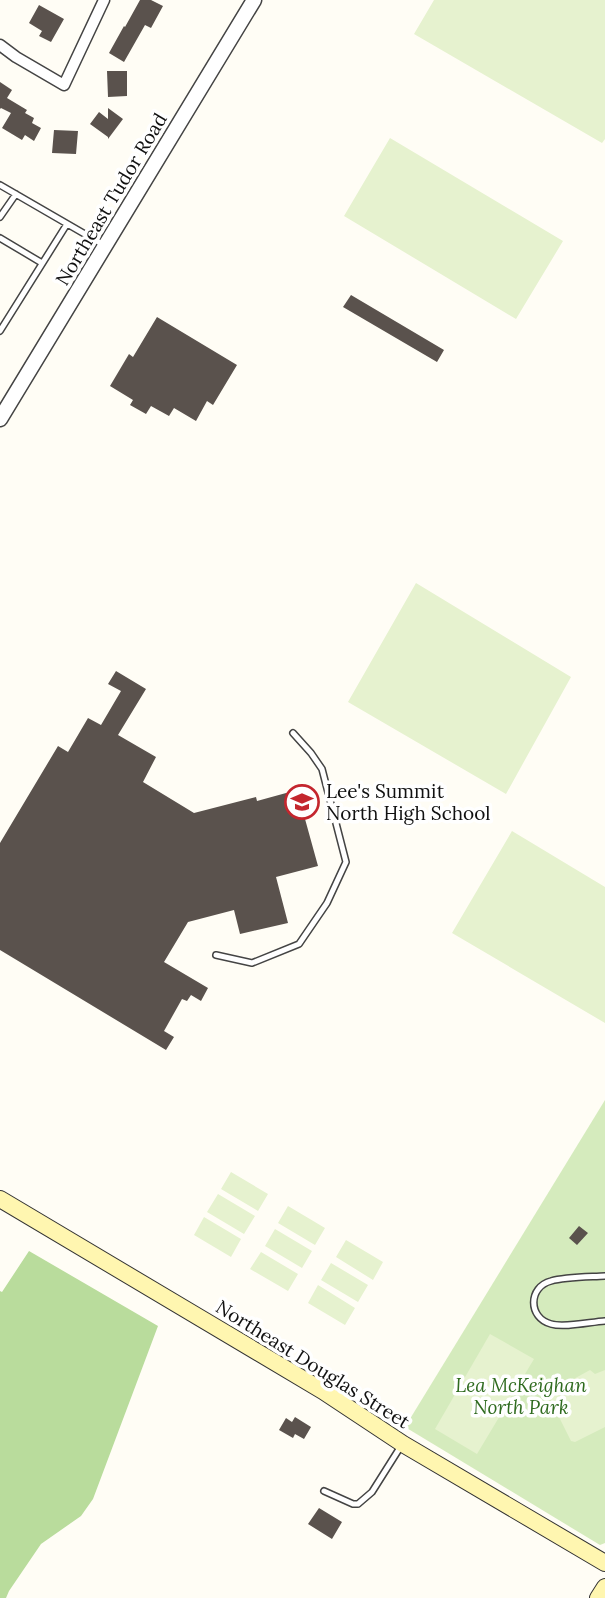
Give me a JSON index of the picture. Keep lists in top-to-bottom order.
{
  "streets": {
    "main road": ["Northeast Douglas Street"],
    "street": ["Northeast Tudor Road"]
  },
  "parks": ["Lea McKeighan North Park"],
  "places": {
    "school or university": ["Lee's Summit North High School"]
  }
}
